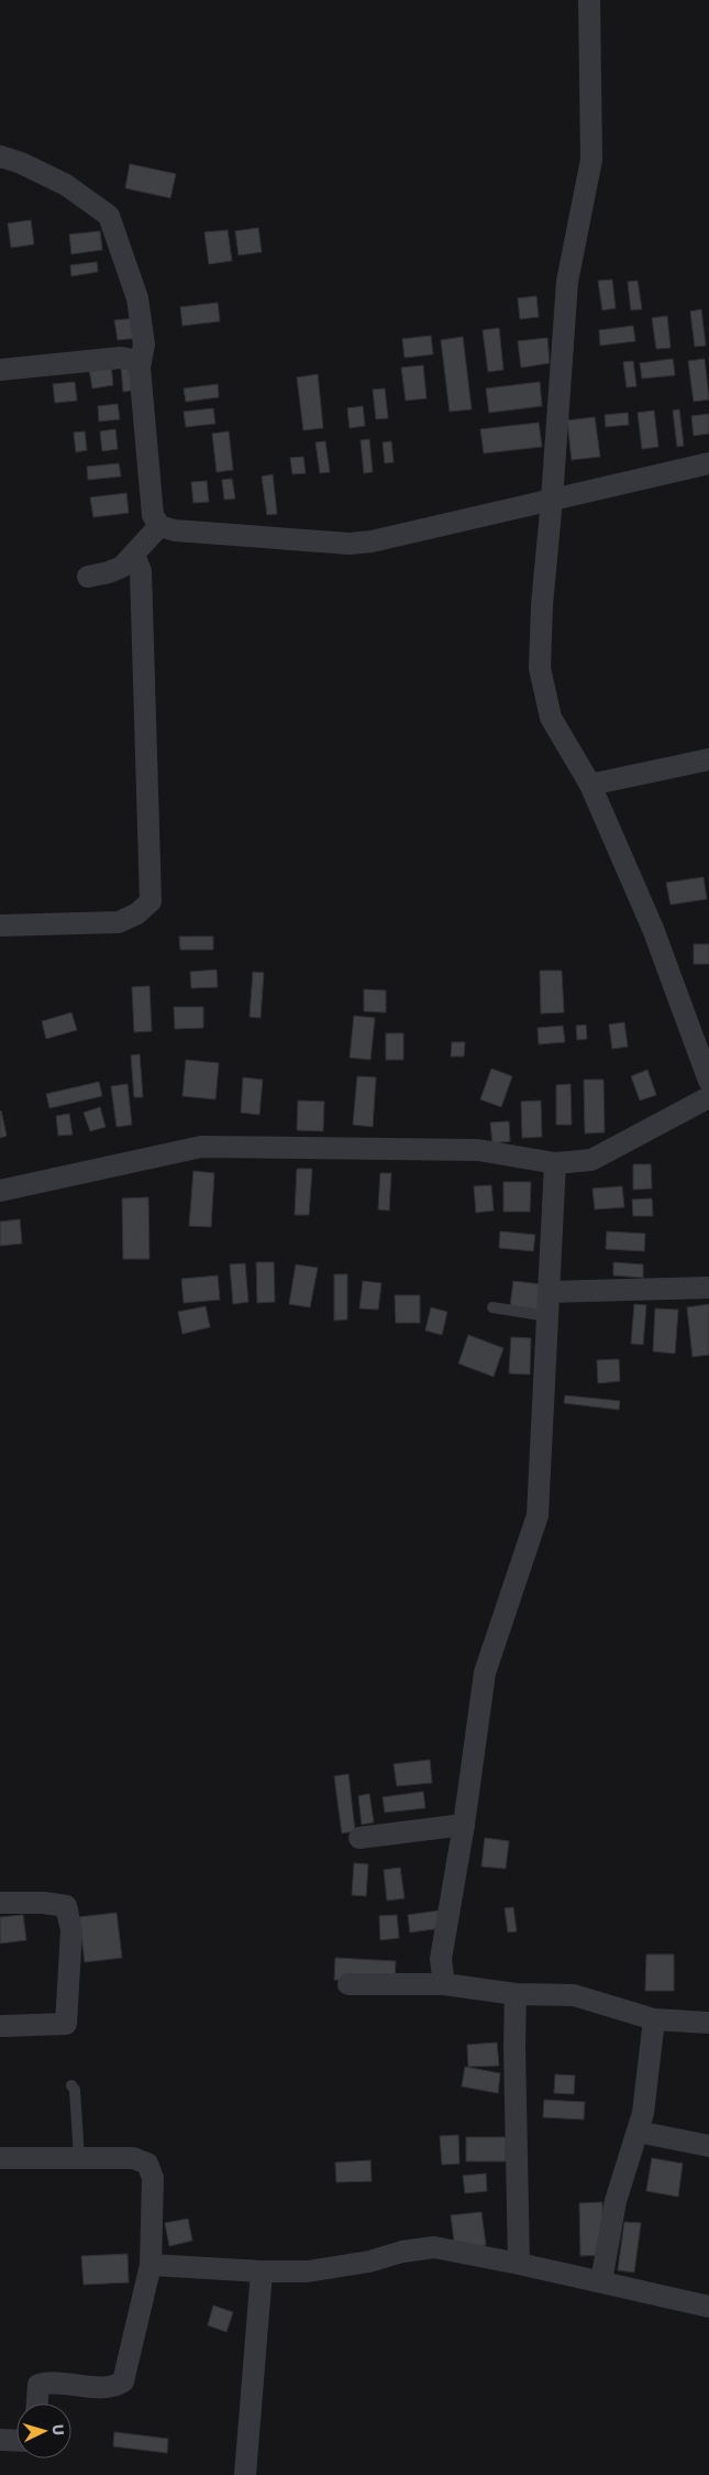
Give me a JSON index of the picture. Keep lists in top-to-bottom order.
{
  "north": "right"
}
